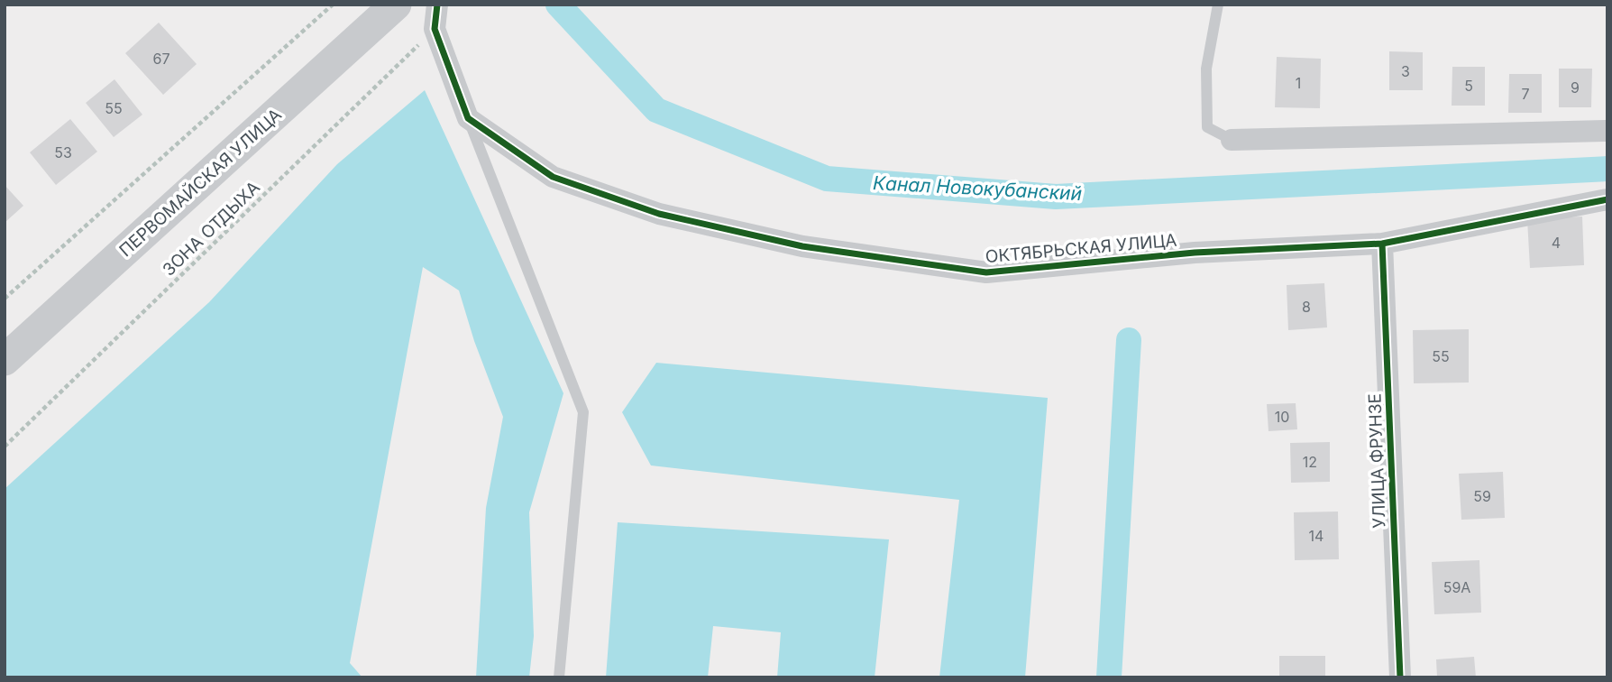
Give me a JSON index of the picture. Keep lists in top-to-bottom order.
{
  "streets": {
    "main road": ["ПЕРВОМАЙСКАЯ УЛИЦА"],
    "street": ["ОКТЯБРЬСКАЯ УЛИЦА", "УЛИЦА ФРУНЗЕ"],
    "path": ["ЗОНА ОТДЫХА"]
  },
  "crossings": [
    ["ОКТЯБРЬСКАЯ УЛИЦА", "УЛИЦА ФРУНЗЕ"]
  ],
  "water": ["Канал Новокубанский"],
  "house_numbers": [
    "67",
    "3",
    "1",
    "5",
    "9",
    "7",
    "55",
    "53",
    "4",
    "8",
    "55",
    "10",
    "12",
    "59",
    "14",
    "59А"
  ]
}
